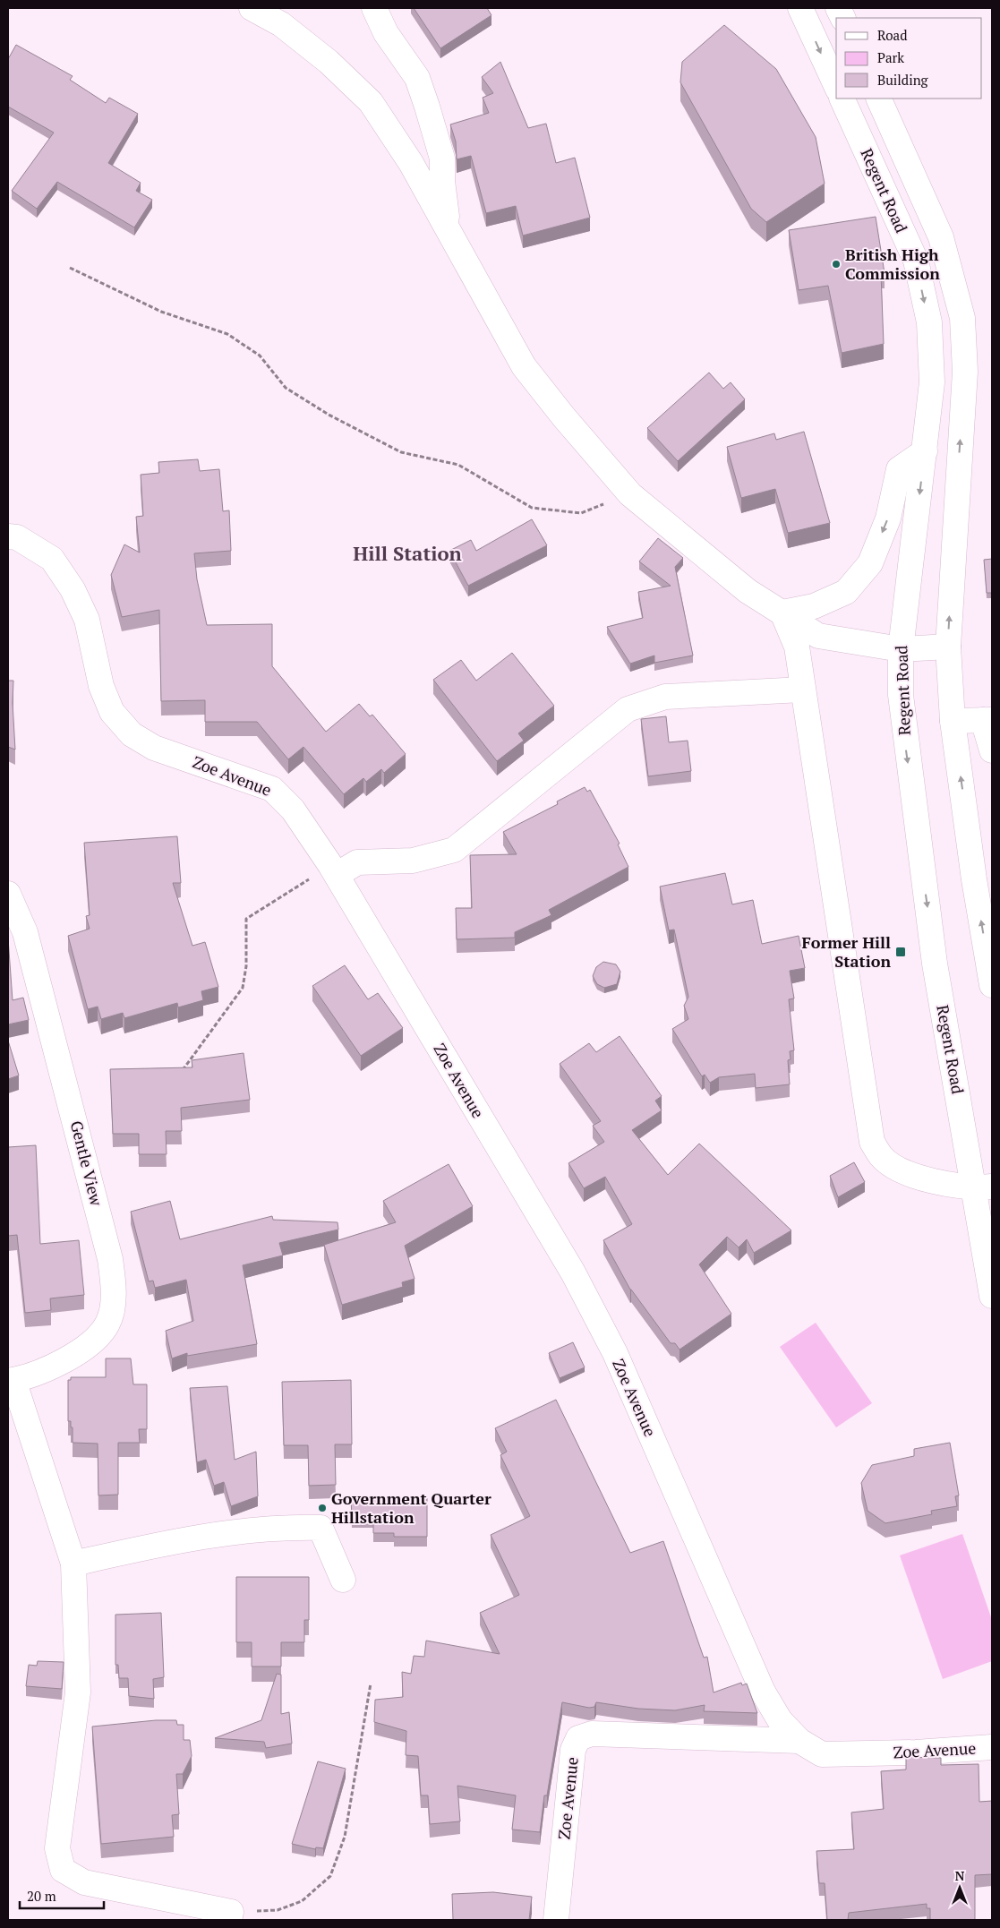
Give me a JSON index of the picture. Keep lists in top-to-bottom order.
{
  "streets": {
    "street": ["Regent Road", "Zoe Avenue", "Gentle View"]
  },
  "districts": ["Hill Station"],
  "places": {
    "other": ["British High Commission", "Government Quarter Hillstation"],
    "transit": ["Former Hill Station"]
  },
  "legend": ["Road", "Park", "Building"],
  "scale_bar": "20 m",
  "north": "top"
}
